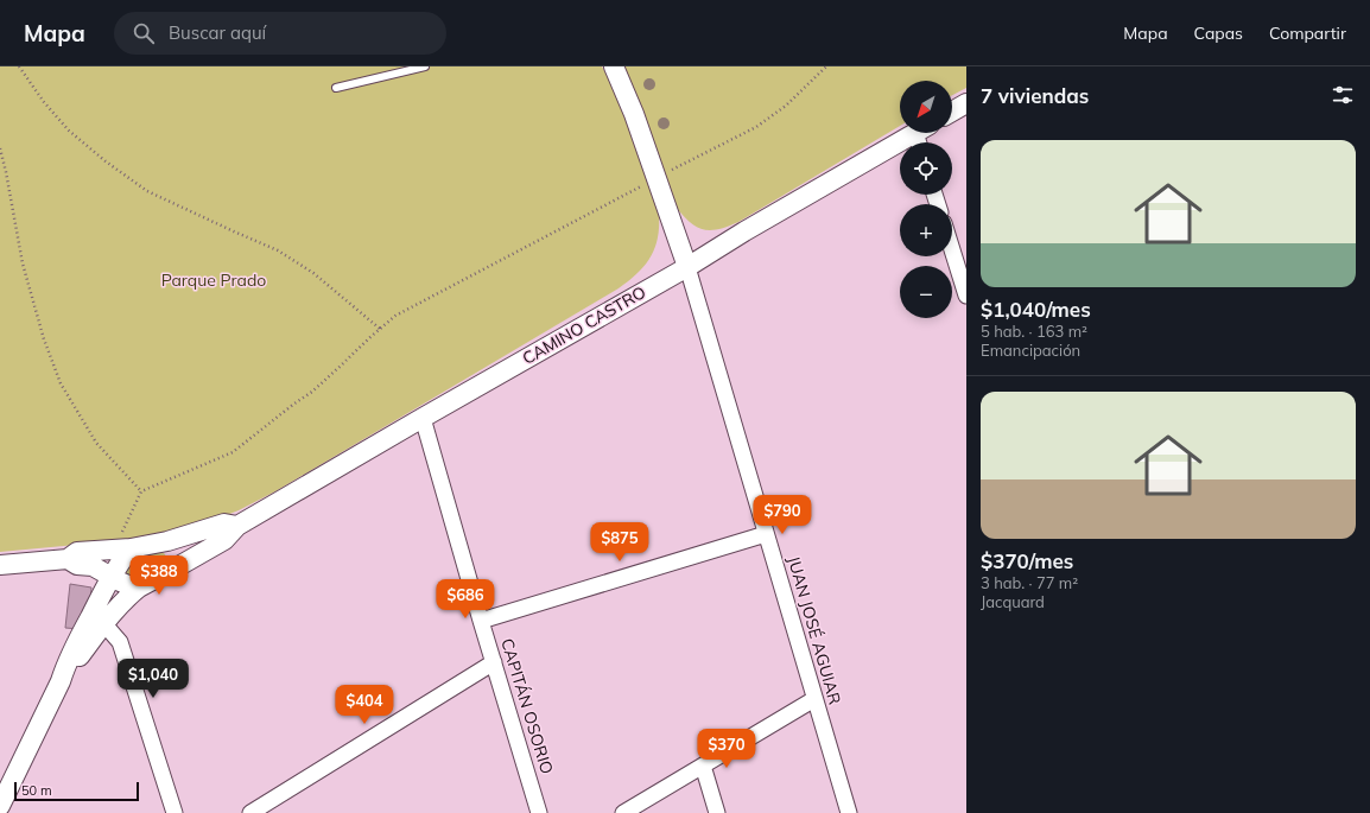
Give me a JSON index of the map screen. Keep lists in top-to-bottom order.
{
  "streets": {
    "street": ["CAMINO CASTRO", "JUAN JOSÉ AGUIAR", "CAPITÁN OSORIO"]
  },
  "crossings": [
    ["CAMINO CASTRO", "JUAN JOSÉ AGUIAR"],
    ["CAMINO CASTRO", "CAPITÁN OSORIO"]
  ],
  "parks": ["Parque Prado"],
  "scale_bar": "50 m",
  "north": "bottom left",
  "page": {
    "header": "Mapa",
    "search": "Buscar aquí",
    "nav": ["Mapa", "Capas", "Compartir"],
    "heading": "7 viviendas",
    "map_buttons": ["+", "−"],
    "list": [
      {
        "name": "$1,040/mes",
        "note": "5 hab. · 163 m² · Emancipación"
      },
      {
        "name": "$370/mes",
        "note": "3 hab. · 77 m² · Jacquard"
      }
    ],
    "price": [
      "$790",
      "$875",
      "$388",
      "$686",
      "$1,040",
      "$404",
      "$370"
    ],
    "scale": "50 m"
  }
}
